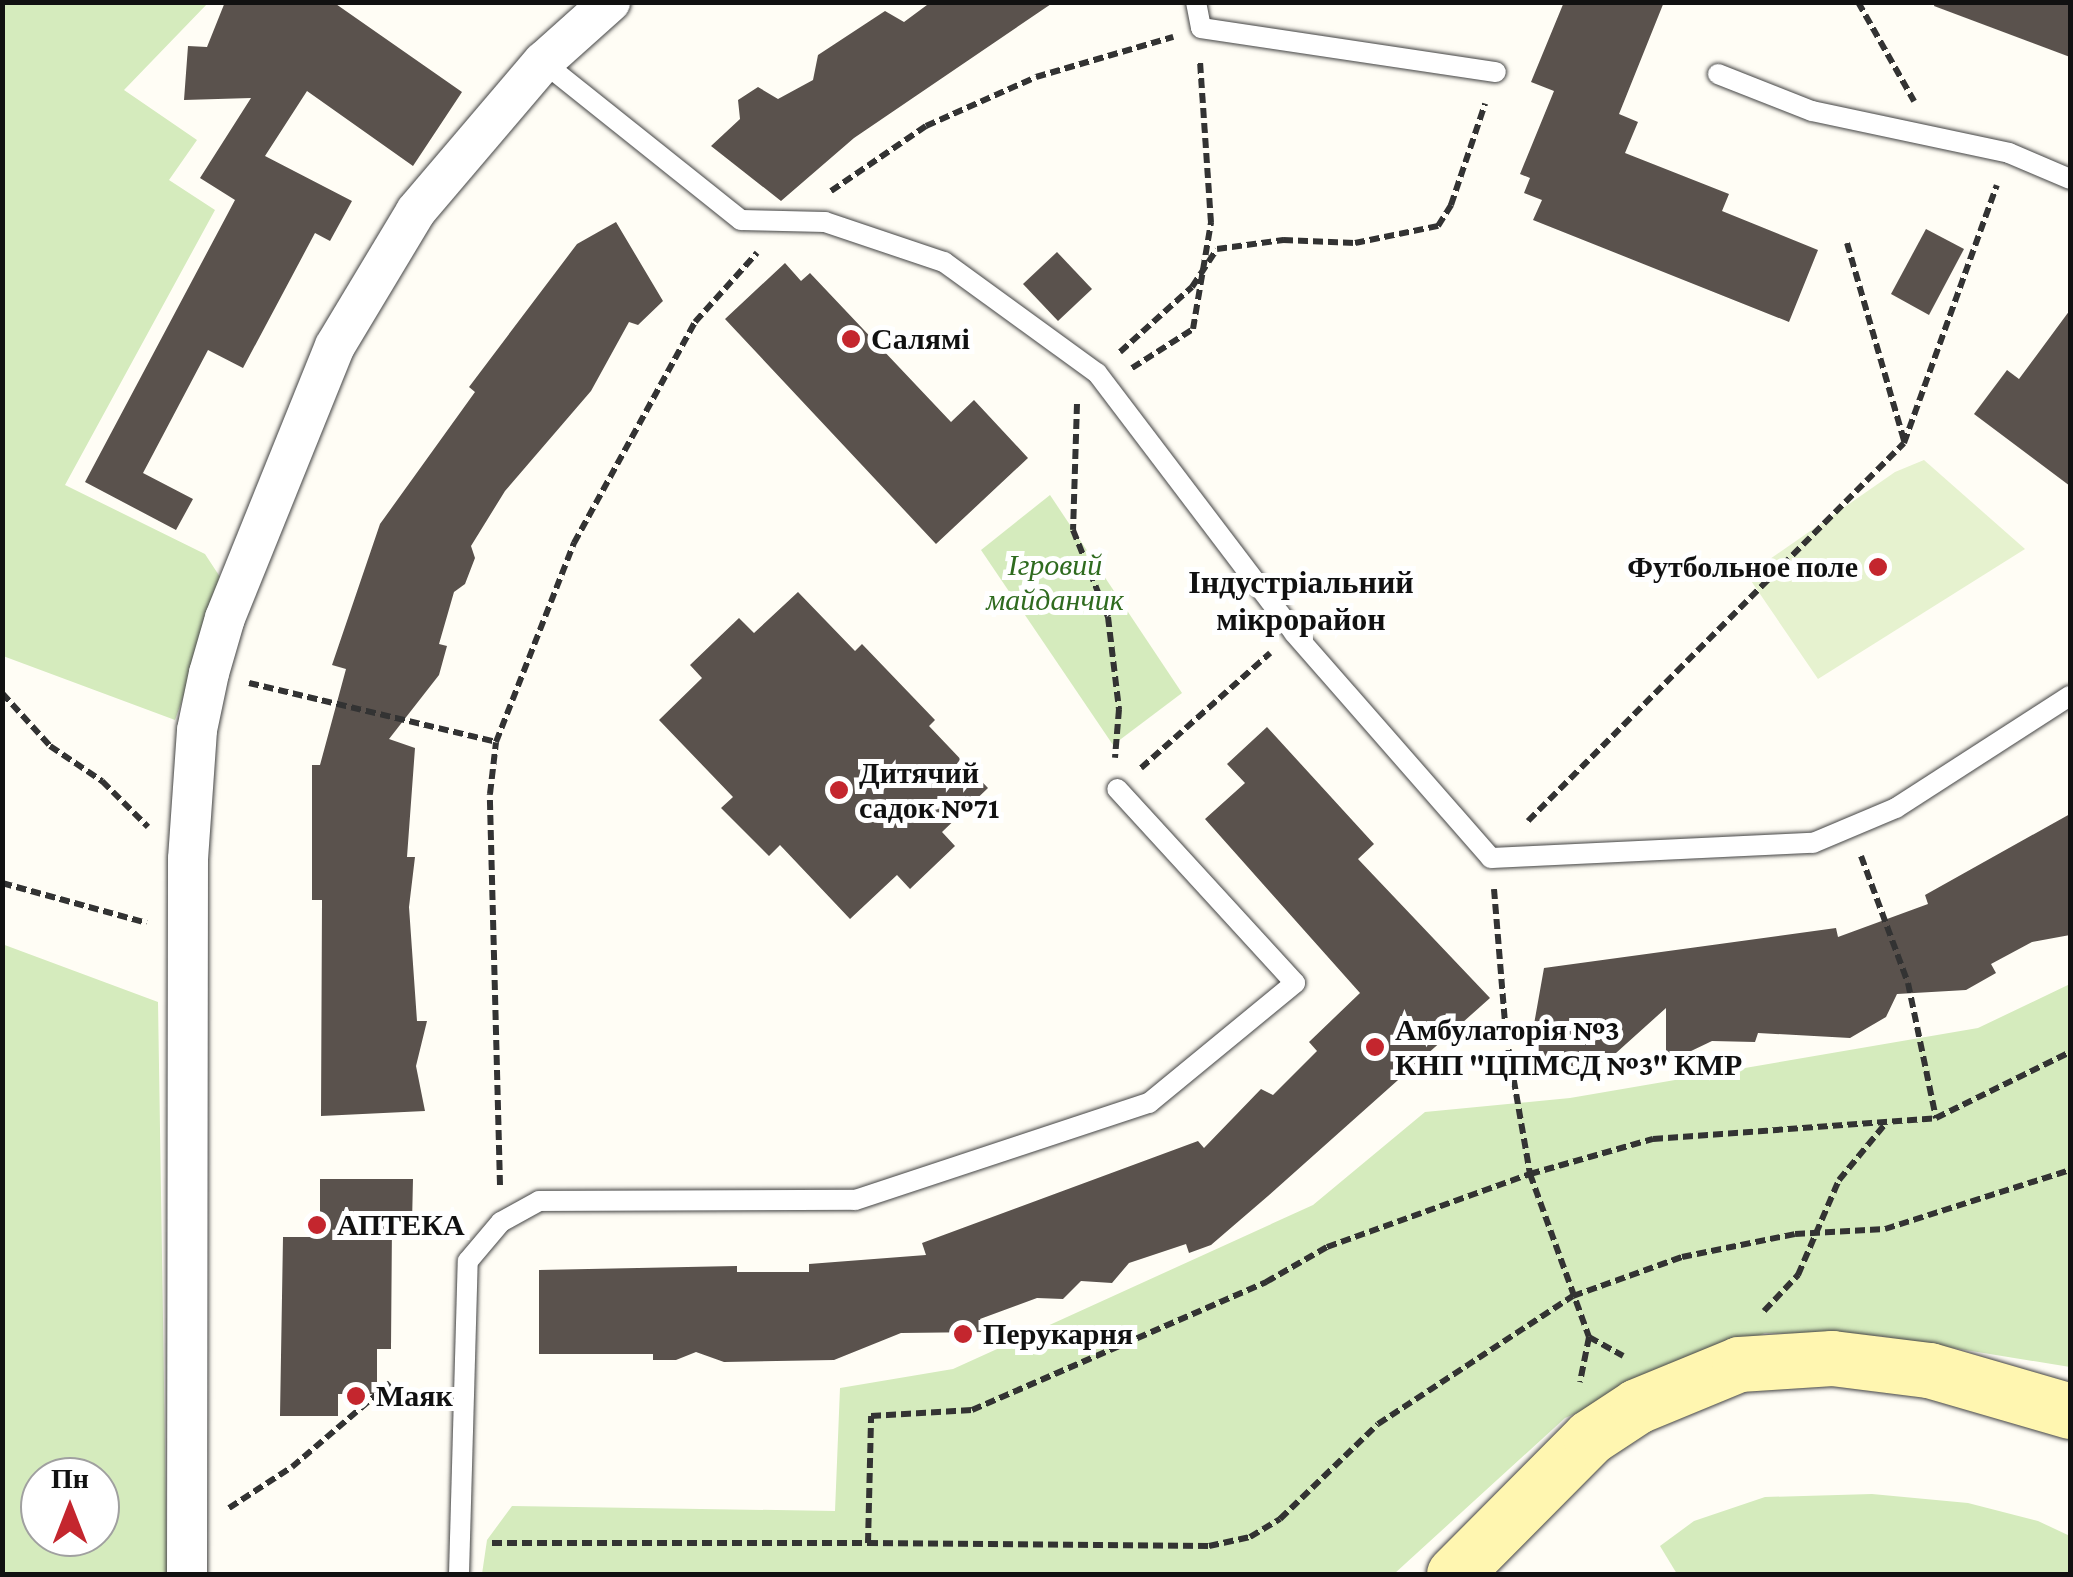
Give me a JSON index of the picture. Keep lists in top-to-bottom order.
{
  "districts": ["Індустріальний мікрорайон"],
  "parks": ["Ігровий майданчик"],
  "places": [
    "Салямі",
    "Футбольное поле",
    "Дитячий садок №71",
    "Амбулаторія №3 КНП \"ЦПМСД №3\" КМР",
    "АПТЕКА",
    "Перукарня",
    "Маяк"
  ],
  "north": "top"
}
